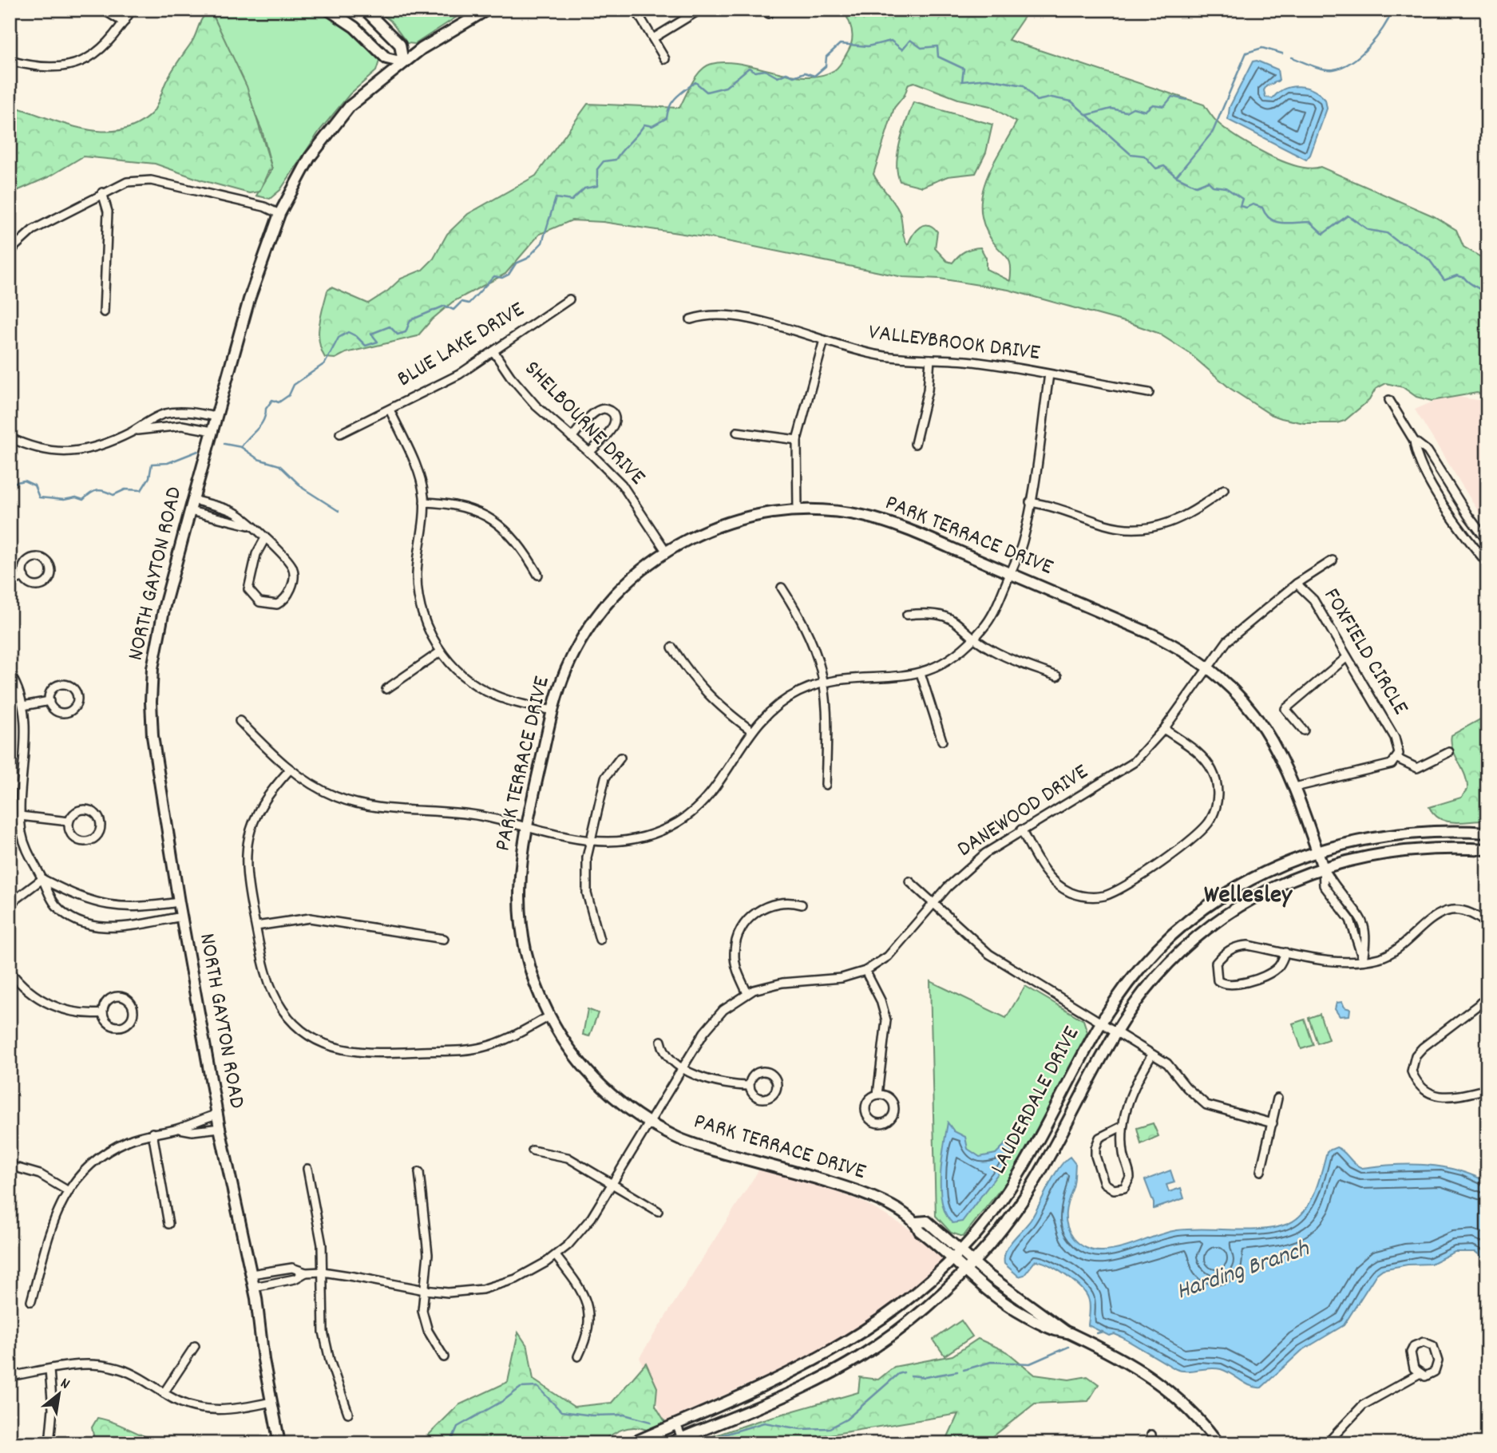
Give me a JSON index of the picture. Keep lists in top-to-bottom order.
{
  "streets": {
    "street": [
      "VALLEYBROOK DRIVE",
      "BLUE LAKE DRIVE",
      "SHELBOURNE DRIVE",
      "PARK TERRACE DRIVE",
      "NORTH GAYTON ROAD",
      "FOXFIELD CIRCLE",
      "DANEWOOD DRIVE",
      "LAUDERDALE DRIVE"
    ]
  },
  "crossings": [
    ["BLUE LAKE DRIVE", "SHELBOURNE DRIVE"],
    ["SHELBOURNE DRIVE", "PARK TERRACE DRIVE"],
    ["PARK TERRACE DRIVE", "FOXFIELD CIRCLE"],
    ["PARK TERRACE DRIVE", "DANEWOOD DRIVE"],
    ["PARK TERRACE DRIVE", "LAUDERDALE DRIVE"],
    ["FOXFIELD CIRCLE", "DANEWOOD DRIVE"]
  ],
  "districts": ["Wellesley"],
  "water": ["Harding Branch"],
  "north": "top right"
}
